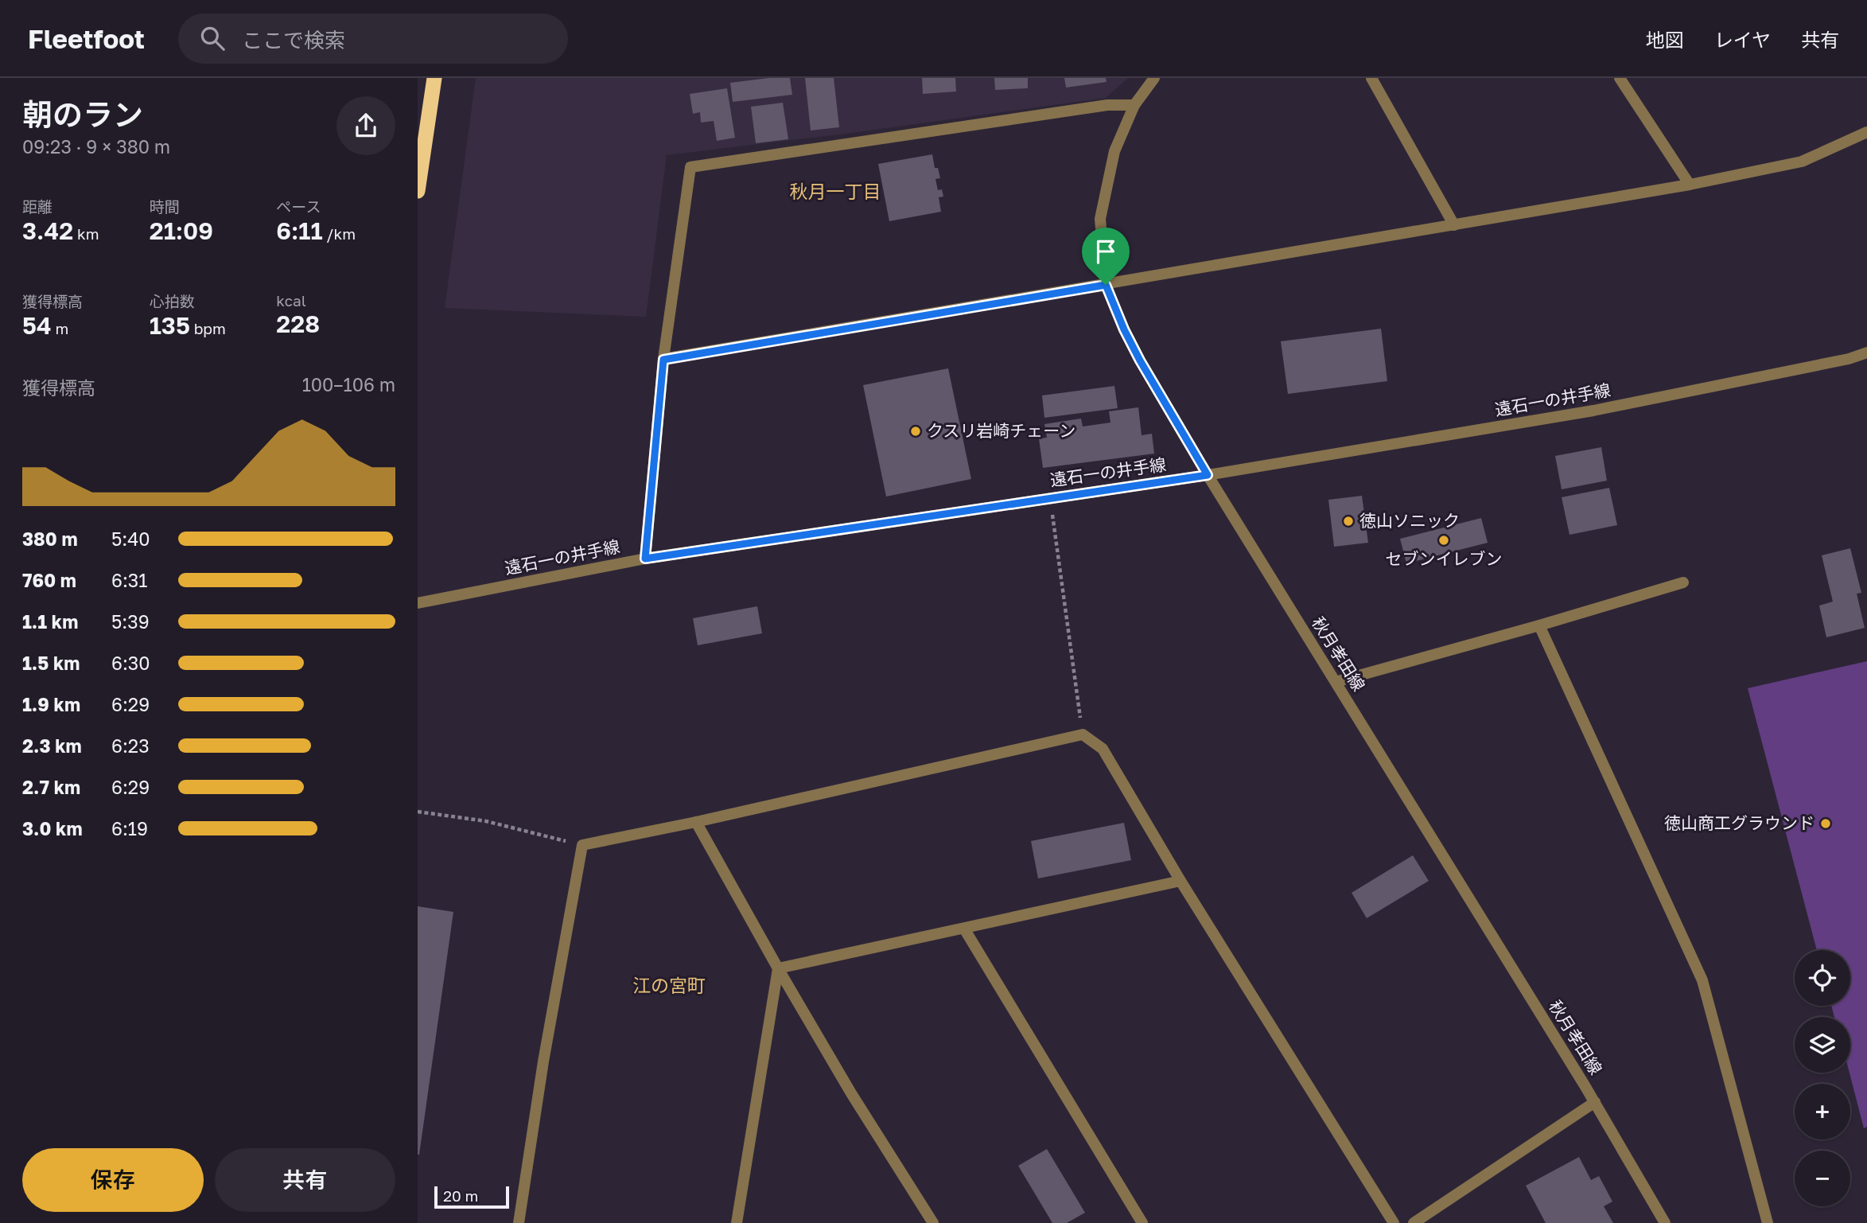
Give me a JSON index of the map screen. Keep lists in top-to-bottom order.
{
  "streets": {
    "street": ["遠石一の井手線", "秋月孝田線"]
  },
  "crossings": [
    ["遠石一の井手線", "秋月孝田線"]
  ],
  "districts": ["秋月一丁目", "江の宮町"],
  "places": [
    "クスリ岩崎チェーン",
    "徳山ソニック",
    "セブンイレブン",
    "徳山商工グラウンド"
  ],
  "scale_bar": "20 m",
  "page": {
    "header": "Fleetfoot",
    "search": "ここで検索",
    "nav": ["地図", "レイヤ", "共有"],
    "heading": ["朝のラン", "09:23 · 9 × 380 m"],
    "stats": [
      ["距離", "3.42 km"],
      ["時間", "21:09"],
      ["ペース", "6:11 /km"],
      ["獲得標高", "54 m"],
      ["心拍数", "135 bpm"],
      ["kcal", "228"]
    ],
    "chart": ["獲得標高", "100–106 m"],
    "list": [
      {
        "name": "380 m",
        "note": "5:40"
      },
      {
        "name": "760 m",
        "note": "6:31"
      },
      {
        "name": "1.1 km",
        "note": "5:39"
      },
      {
        "name": "1.5 km",
        "note": "6:30"
      },
      {
        "name": "1.9 km",
        "note": "6:29"
      },
      {
        "name": "2.3 km",
        "note": "6:23"
      },
      {
        "name": "2.7 km",
        "note": "6:29"
      },
      {
        "name": "3.0 km",
        "note": "6:19"
      }
    ],
    "map_buttons": ["+", "−"],
    "buttons": ["保存", "共有"],
    "scale": "20 m"
  }
}
